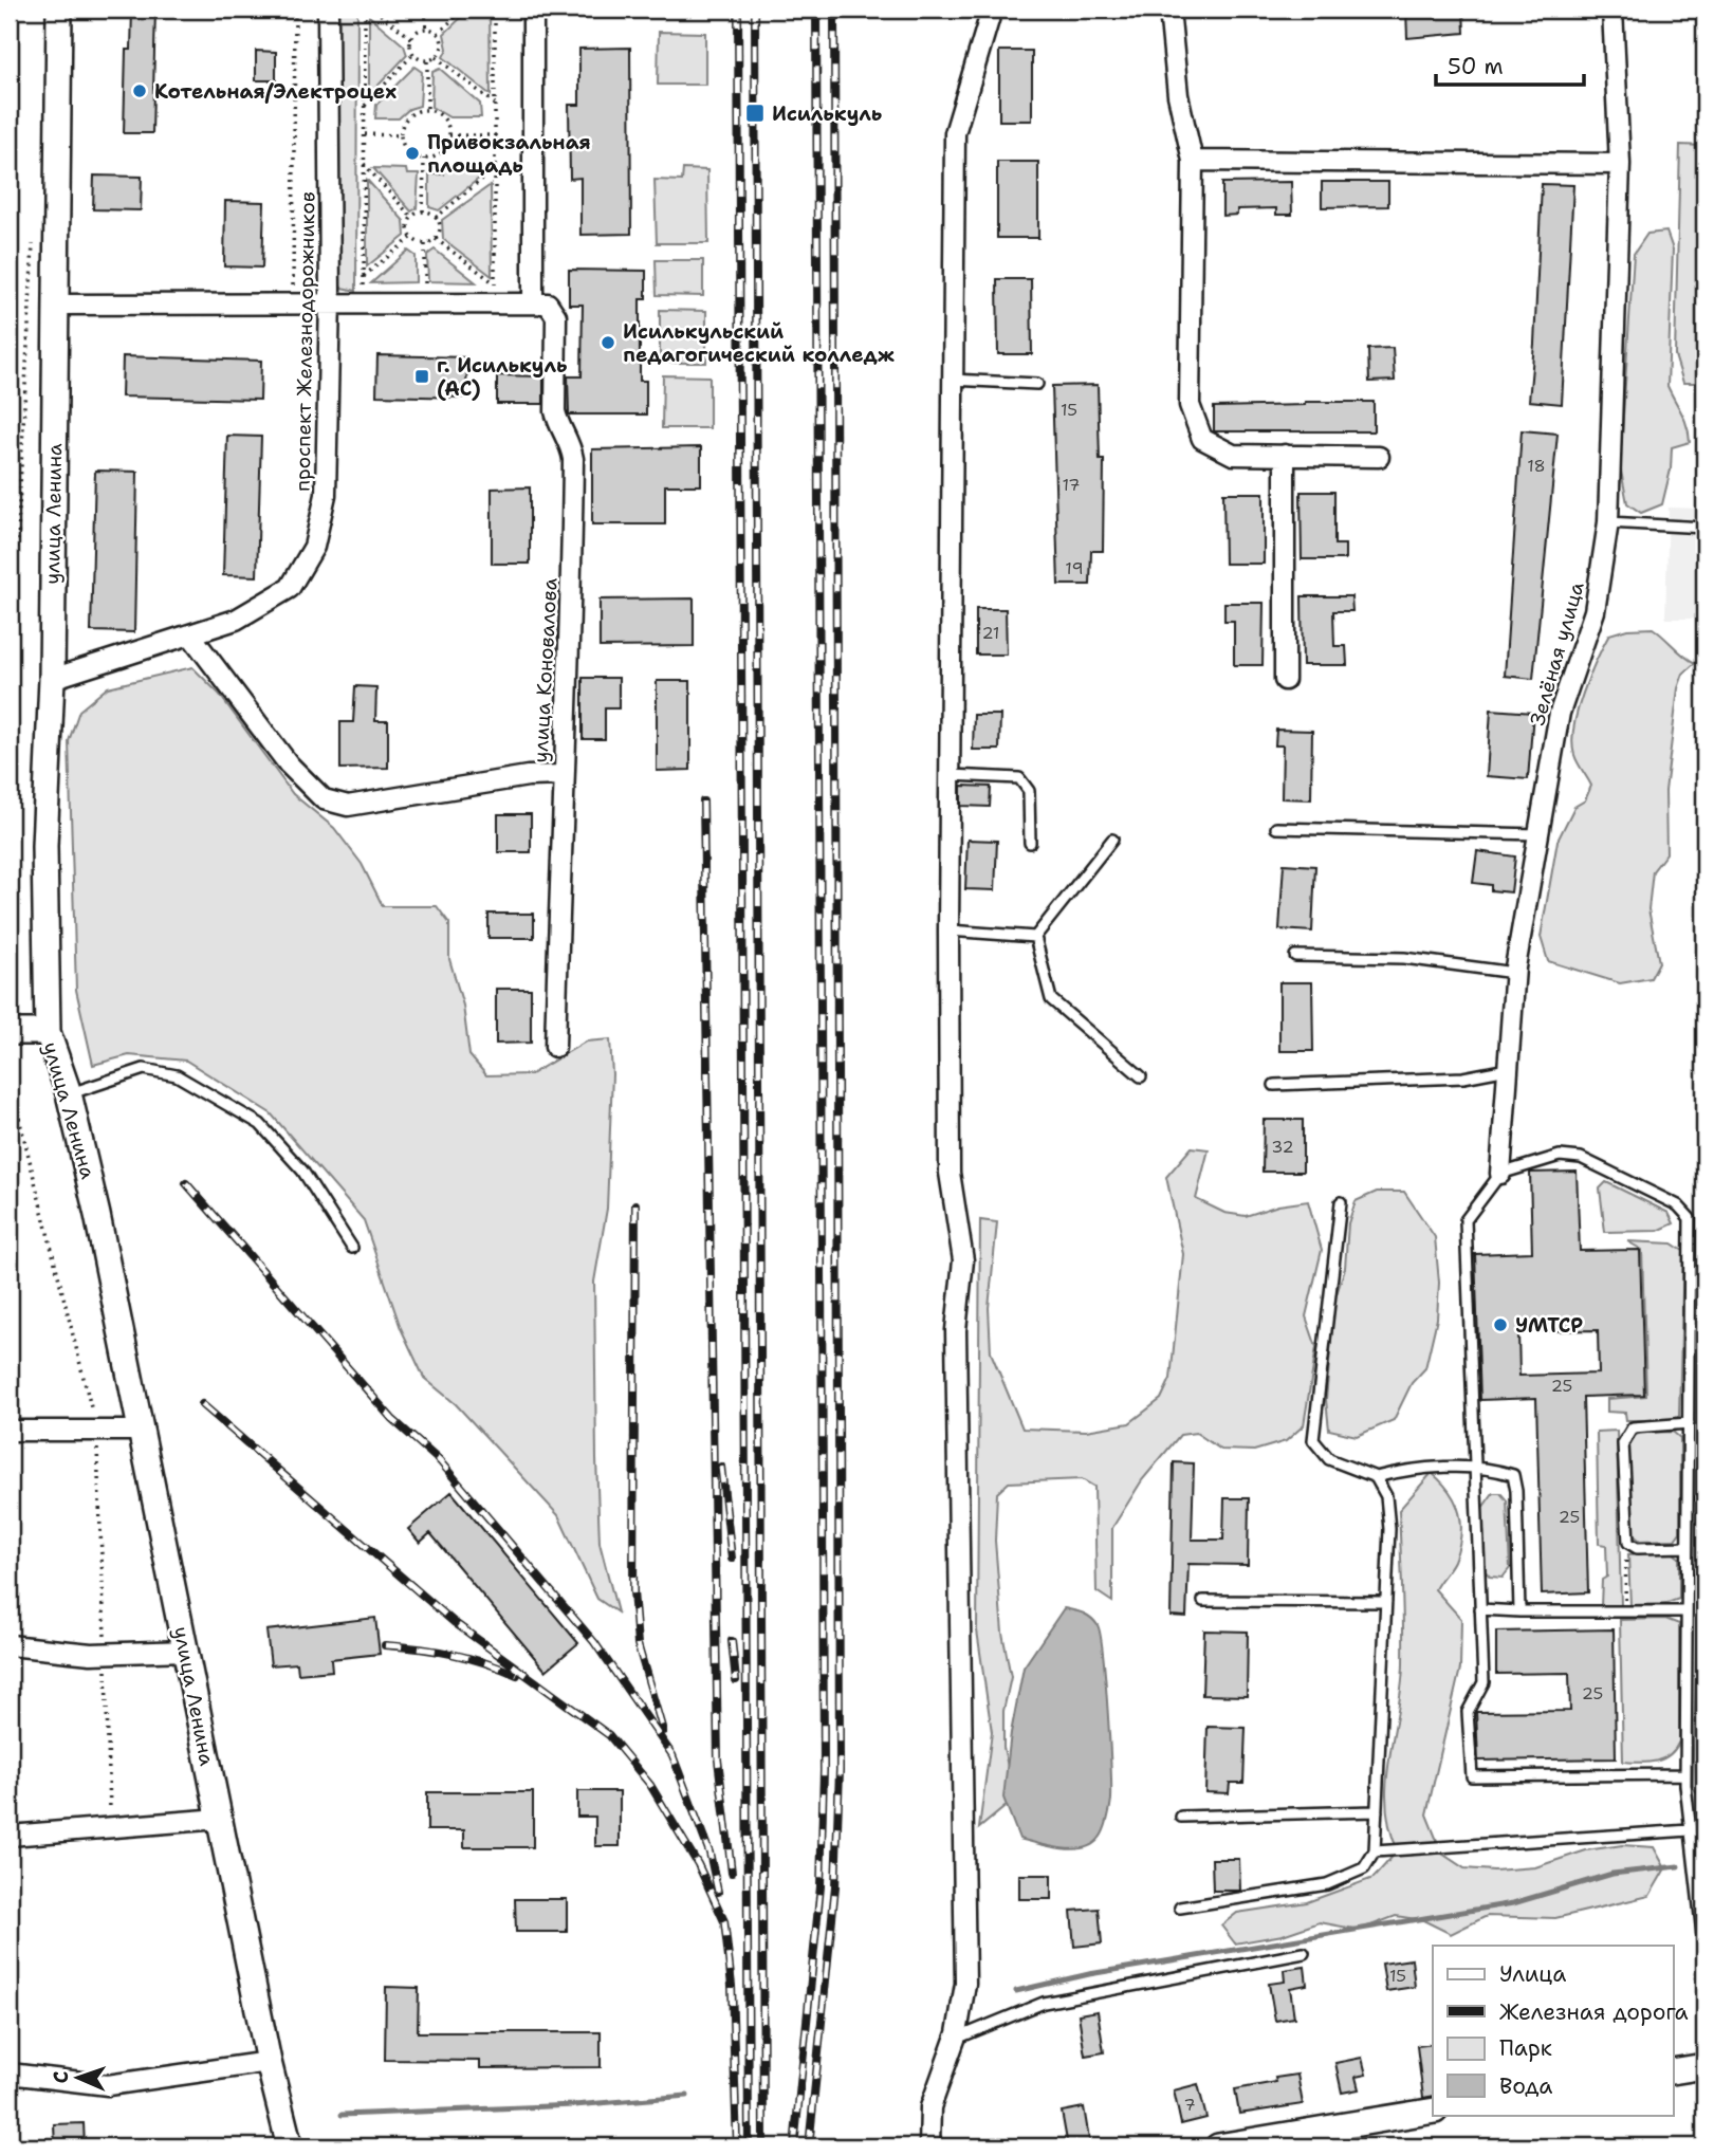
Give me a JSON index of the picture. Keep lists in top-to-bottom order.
{
  "streets": {
    "street": [
      "проспект Железнодорожников",
      "улица Ленина",
      "Зелёная улица",
      "улица Коновалова"
    ]
  },
  "crossings": [
    ["проспект Железнодорожников", "улица Ленина"]
  ],
  "places": {
    "other": [
      "Котельная/Электроцех",
      "Привокзальная площадь",
      "Исилькульский педагогический колледж",
      "УМТСР"
    ],
    "transit": ["Исилькуль", "г. Исилькуль (АС)"]
  },
  "house_numbers": [
    "15",
    "18",
    "17",
    "19",
    "21",
    "32",
    "25",
    "25",
    "25",
    "15",
    "7"
  ],
  "legend": [
    "Улица",
    "Железная дорога",
    "Парк",
    "Вода"
  ],
  "scale_bar": "50 m",
  "north": "left"
}
